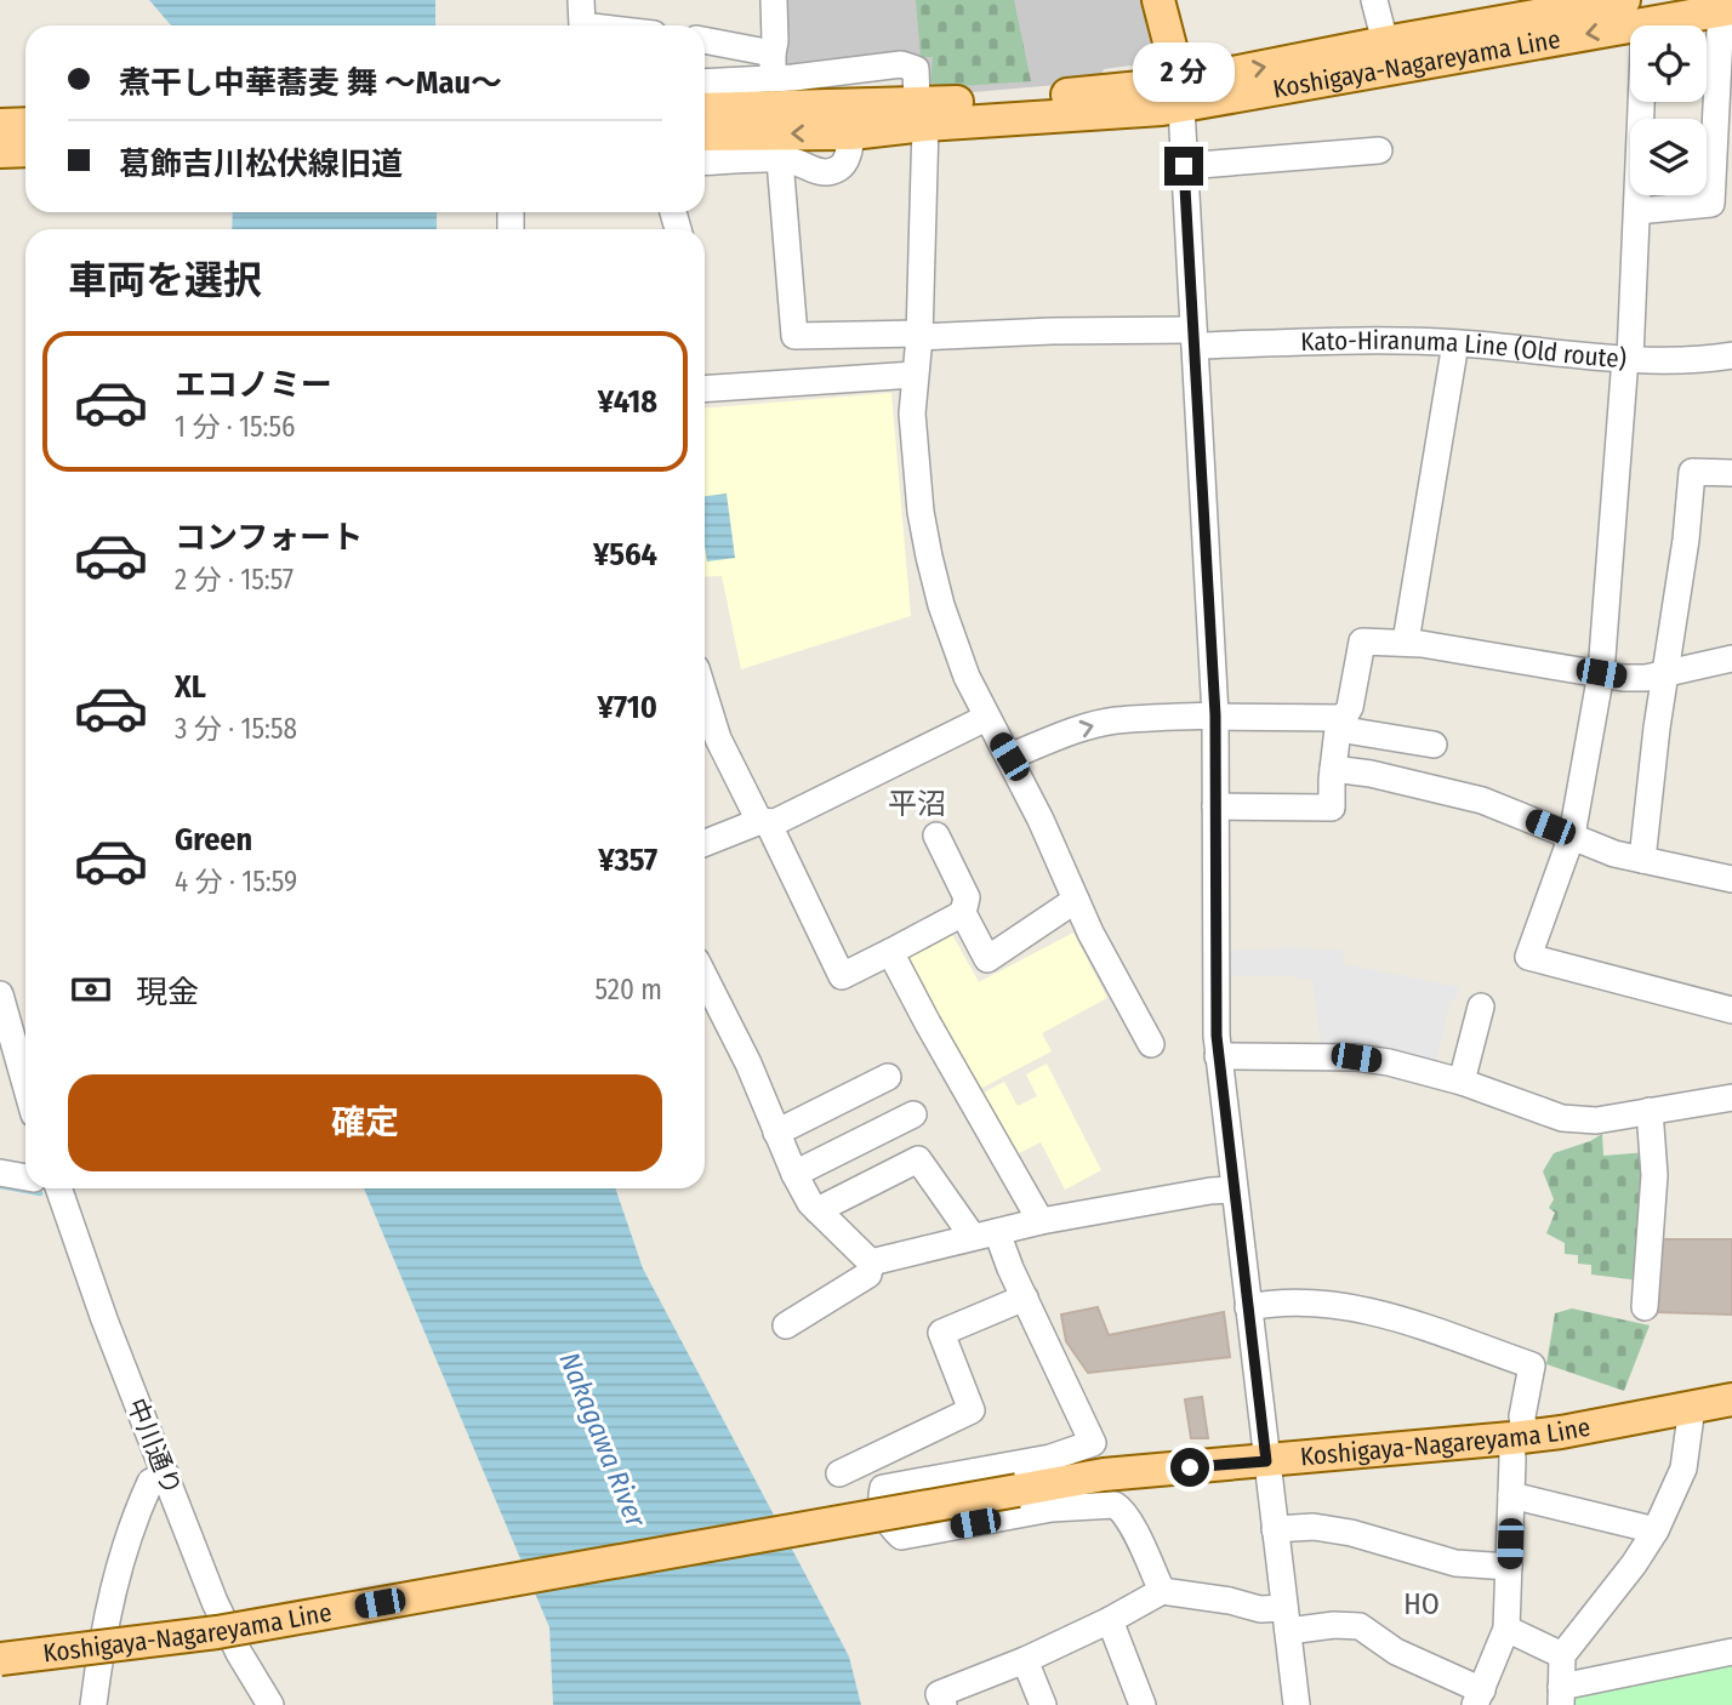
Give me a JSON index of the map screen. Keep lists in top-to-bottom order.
{
  "streets": {
    "main road": ["Koshigaya-Nagareyama Line"],
    "street": ["Kato-Hiranuma Line (Old route)", "中川通り"]
  },
  "districts": ["平沼", "HO"],
  "water": ["Nakagawa River"],
  "page": {
    "banner": ["煮干し中華蕎麦 舞 〜Mau〜", "葛飾吉川松伏線旧道"],
    "bubble": "2 分",
    "heading": "車両を選択",
    "list": [
      {
        "name": "エコノミー",
        "note": "1 分 · 15:56",
        "value": "¥418"
      },
      {
        "name": "コンフォート",
        "note": "2 分 · 15:57",
        "value": "¥564"
      },
      {
        "name": "XL",
        "note": "3 分 · 15:58",
        "value": "¥710"
      },
      {
        "name": "Green",
        "note": "4 分 · 15:59",
        "value": "¥357"
      }
    ],
    "pay": ["現金", "520 m"],
    "buttons": "確定"
  }
}
